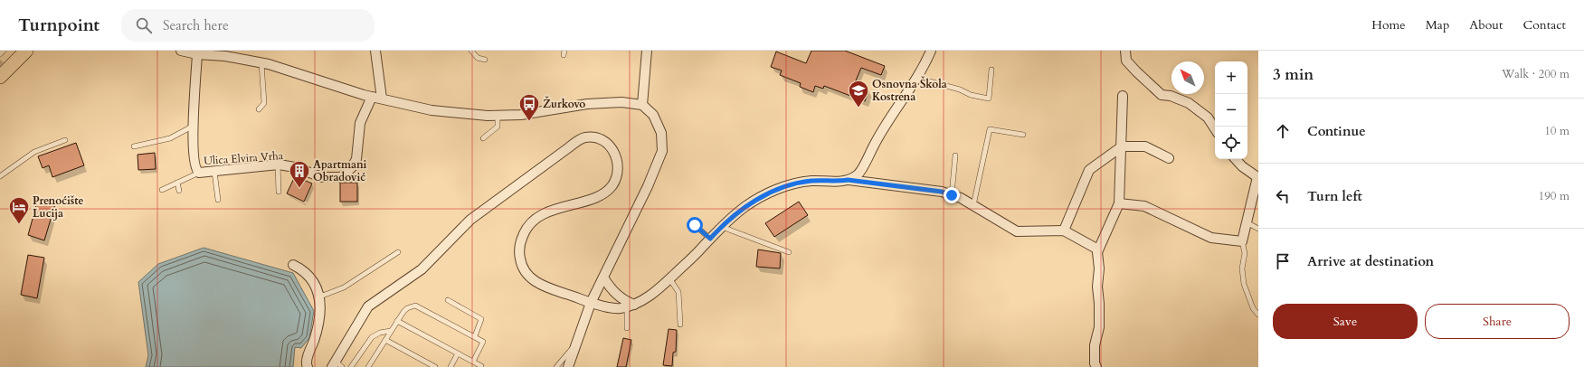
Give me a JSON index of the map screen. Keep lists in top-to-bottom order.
{
  "streets": {
    "street": ["Ulica Elvira Vrha"]
  },
  "places": {
    "school or university": ["Osnovna Škola Kostrena"],
    "bus stop": ["Žurkovo"],
    "building": ["Apartmani Obradović"],
    "hotel": ["Prenoćište Lucija"]
  },
  "north": "top left",
  "page": {
    "header": "Turnpoint",
    "search": "Search here",
    "nav": [
      "Home",
      "Map",
      "About",
      "Contact"
    ],
    "heading": ["3 min", "Walk · 200 m"],
    "map_buttons": ["+", "−"],
    "list": [
      ["Continue", "10 m"],
      ["Turn left", "190 m"],
      "Arrive at destination"
    ],
    "buttons": ["Save", "Share"]
  }
}
